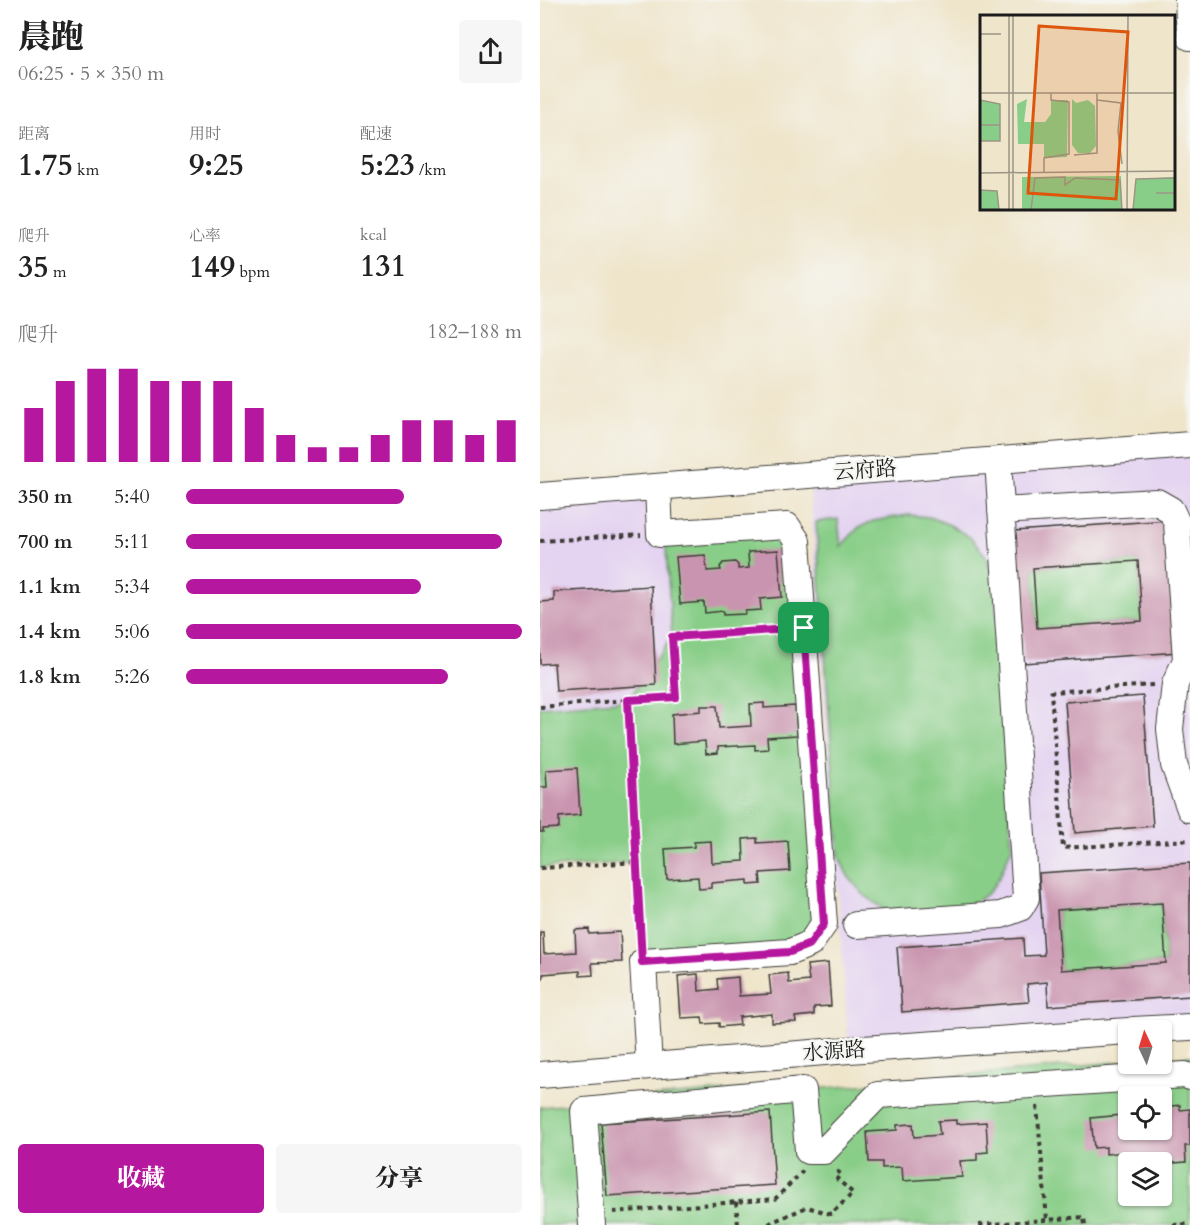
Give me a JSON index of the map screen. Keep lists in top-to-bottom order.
{
  "streets": {
    "street": ["云府路", "水源路"]
  },
  "north": "top",
  "page": {
    "heading": ["晨跑", "06:25 · 5 × 350 m"],
    "stats": [
      ["距离", "1.75 km"],
      ["用时", "9:25"],
      ["配速", "5:23 /km"],
      ["爬升", "35 m"],
      ["心率", "149 bpm"],
      ["kcal", "131"]
    ],
    "chart": ["爬升", "182–188 m"],
    "list": [
      {
        "name": "350 m",
        "note": "5:40"
      },
      {
        "name": "700 m",
        "note": "5:11"
      },
      {
        "name": "1.1 km",
        "note": "5:34"
      },
      {
        "name": "1.4 km",
        "note": "5:06"
      },
      {
        "name": "1.8 km",
        "note": "5:26"
      }
    ],
    "buttons": ["收藏", "分享"]
  }
}
